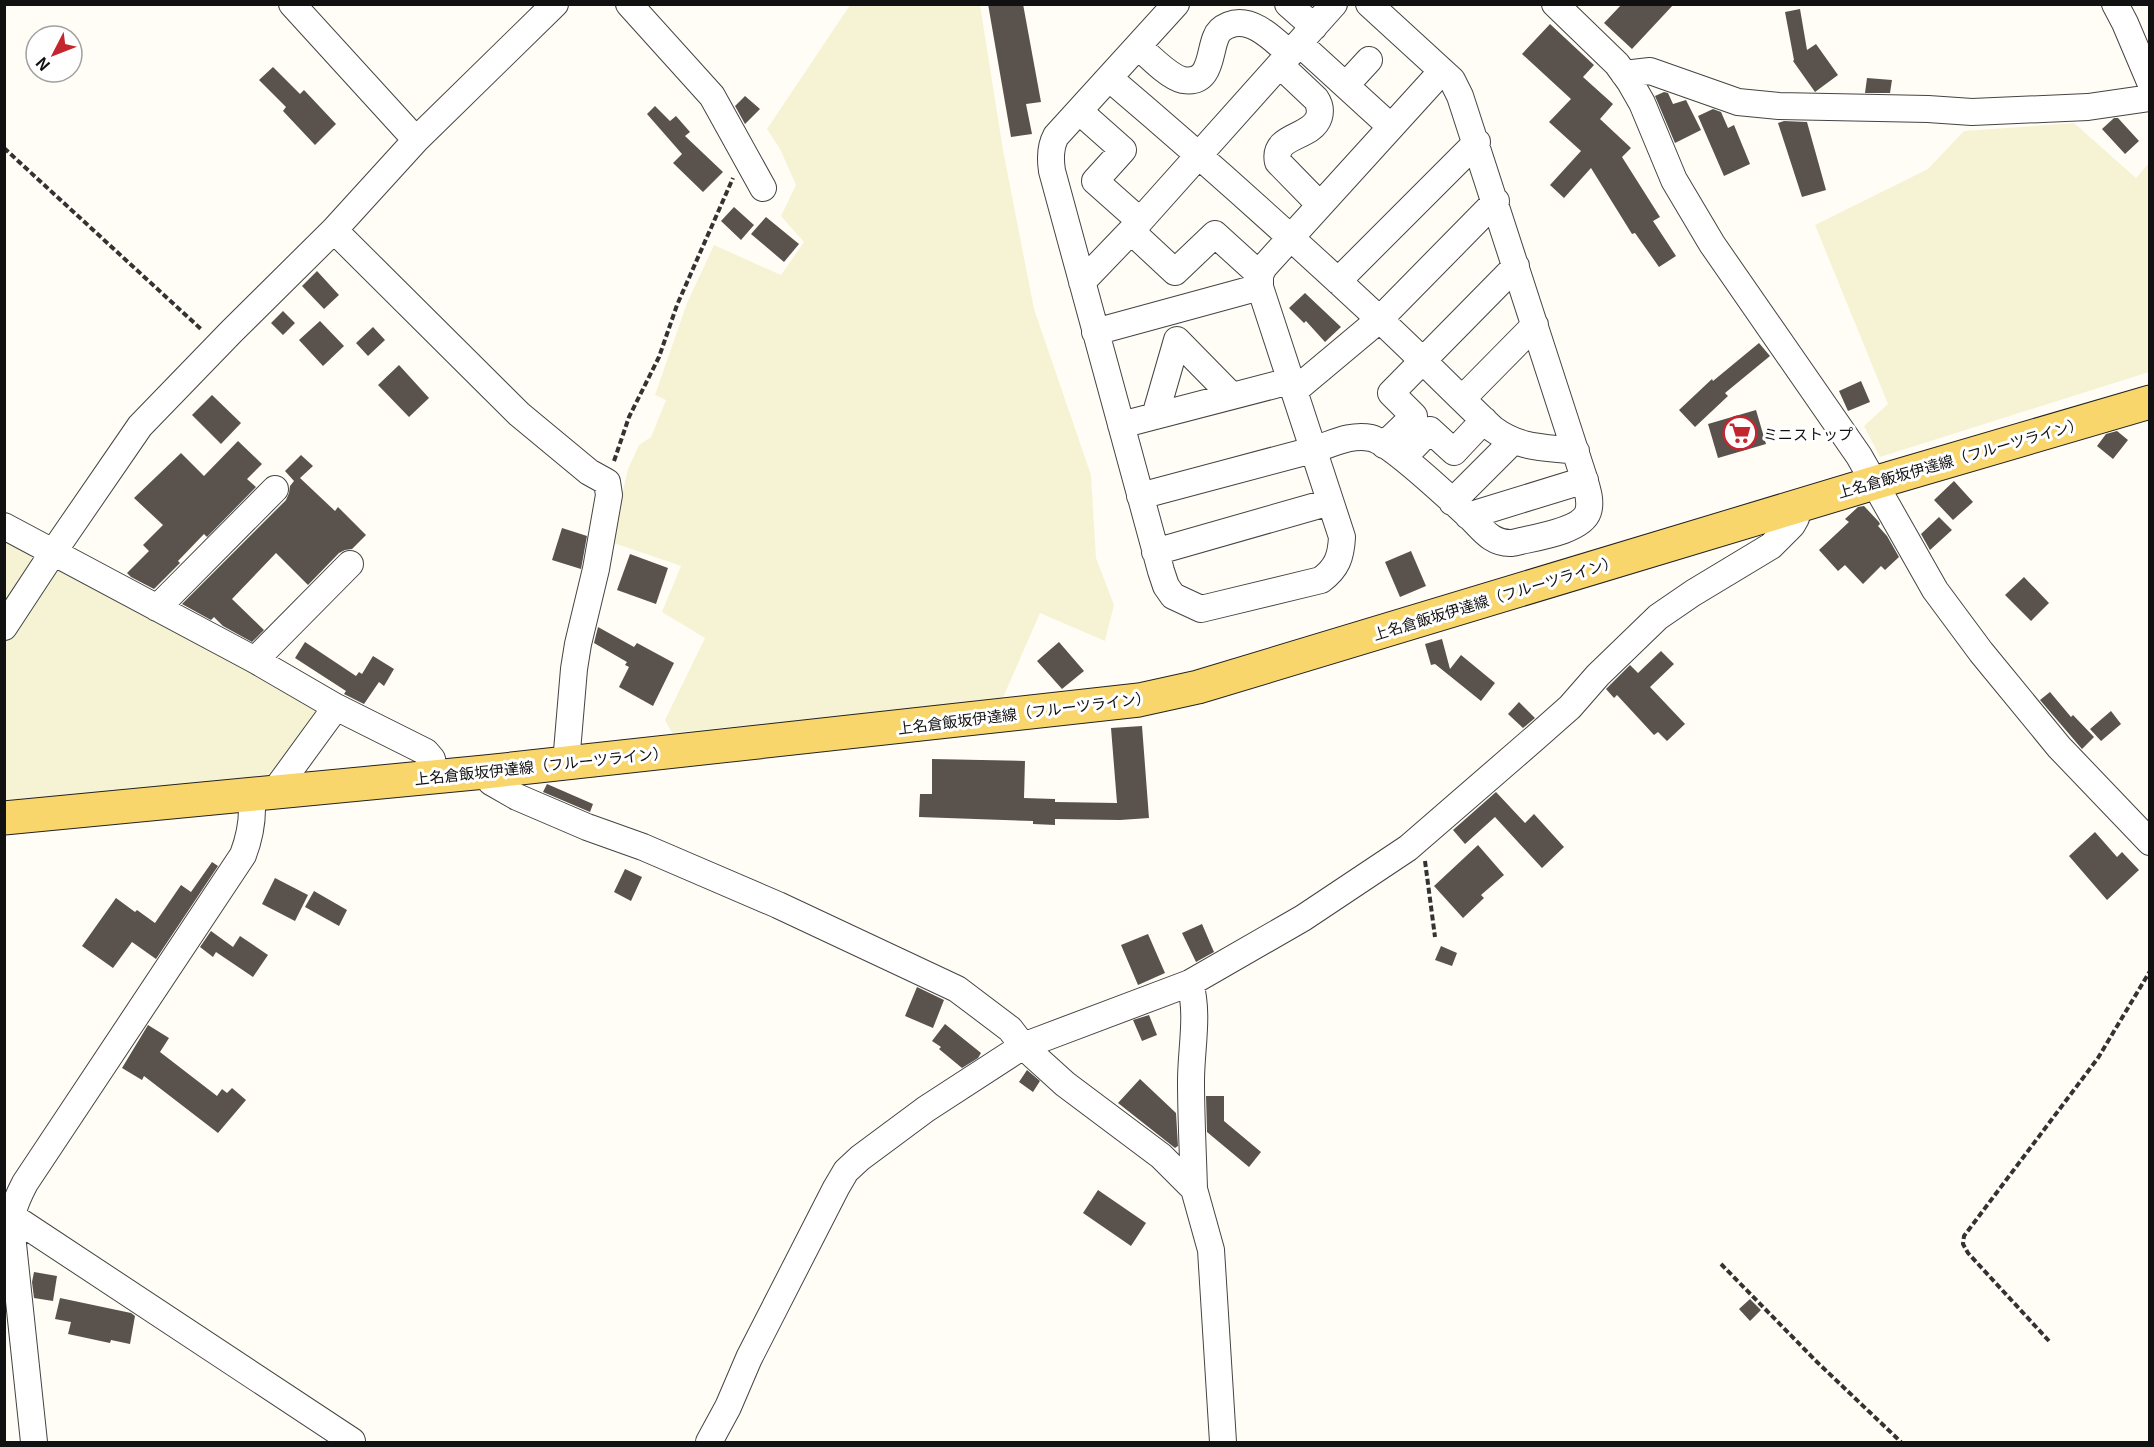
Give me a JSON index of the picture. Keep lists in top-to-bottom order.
{
  "streets": {
    "main road": ["上名倉飯坂伊達線（フルーツライン）"]
  },
  "places": {
    "supermarket": ["ミニストップ"]
  },
  "north": "bottom left"
}
